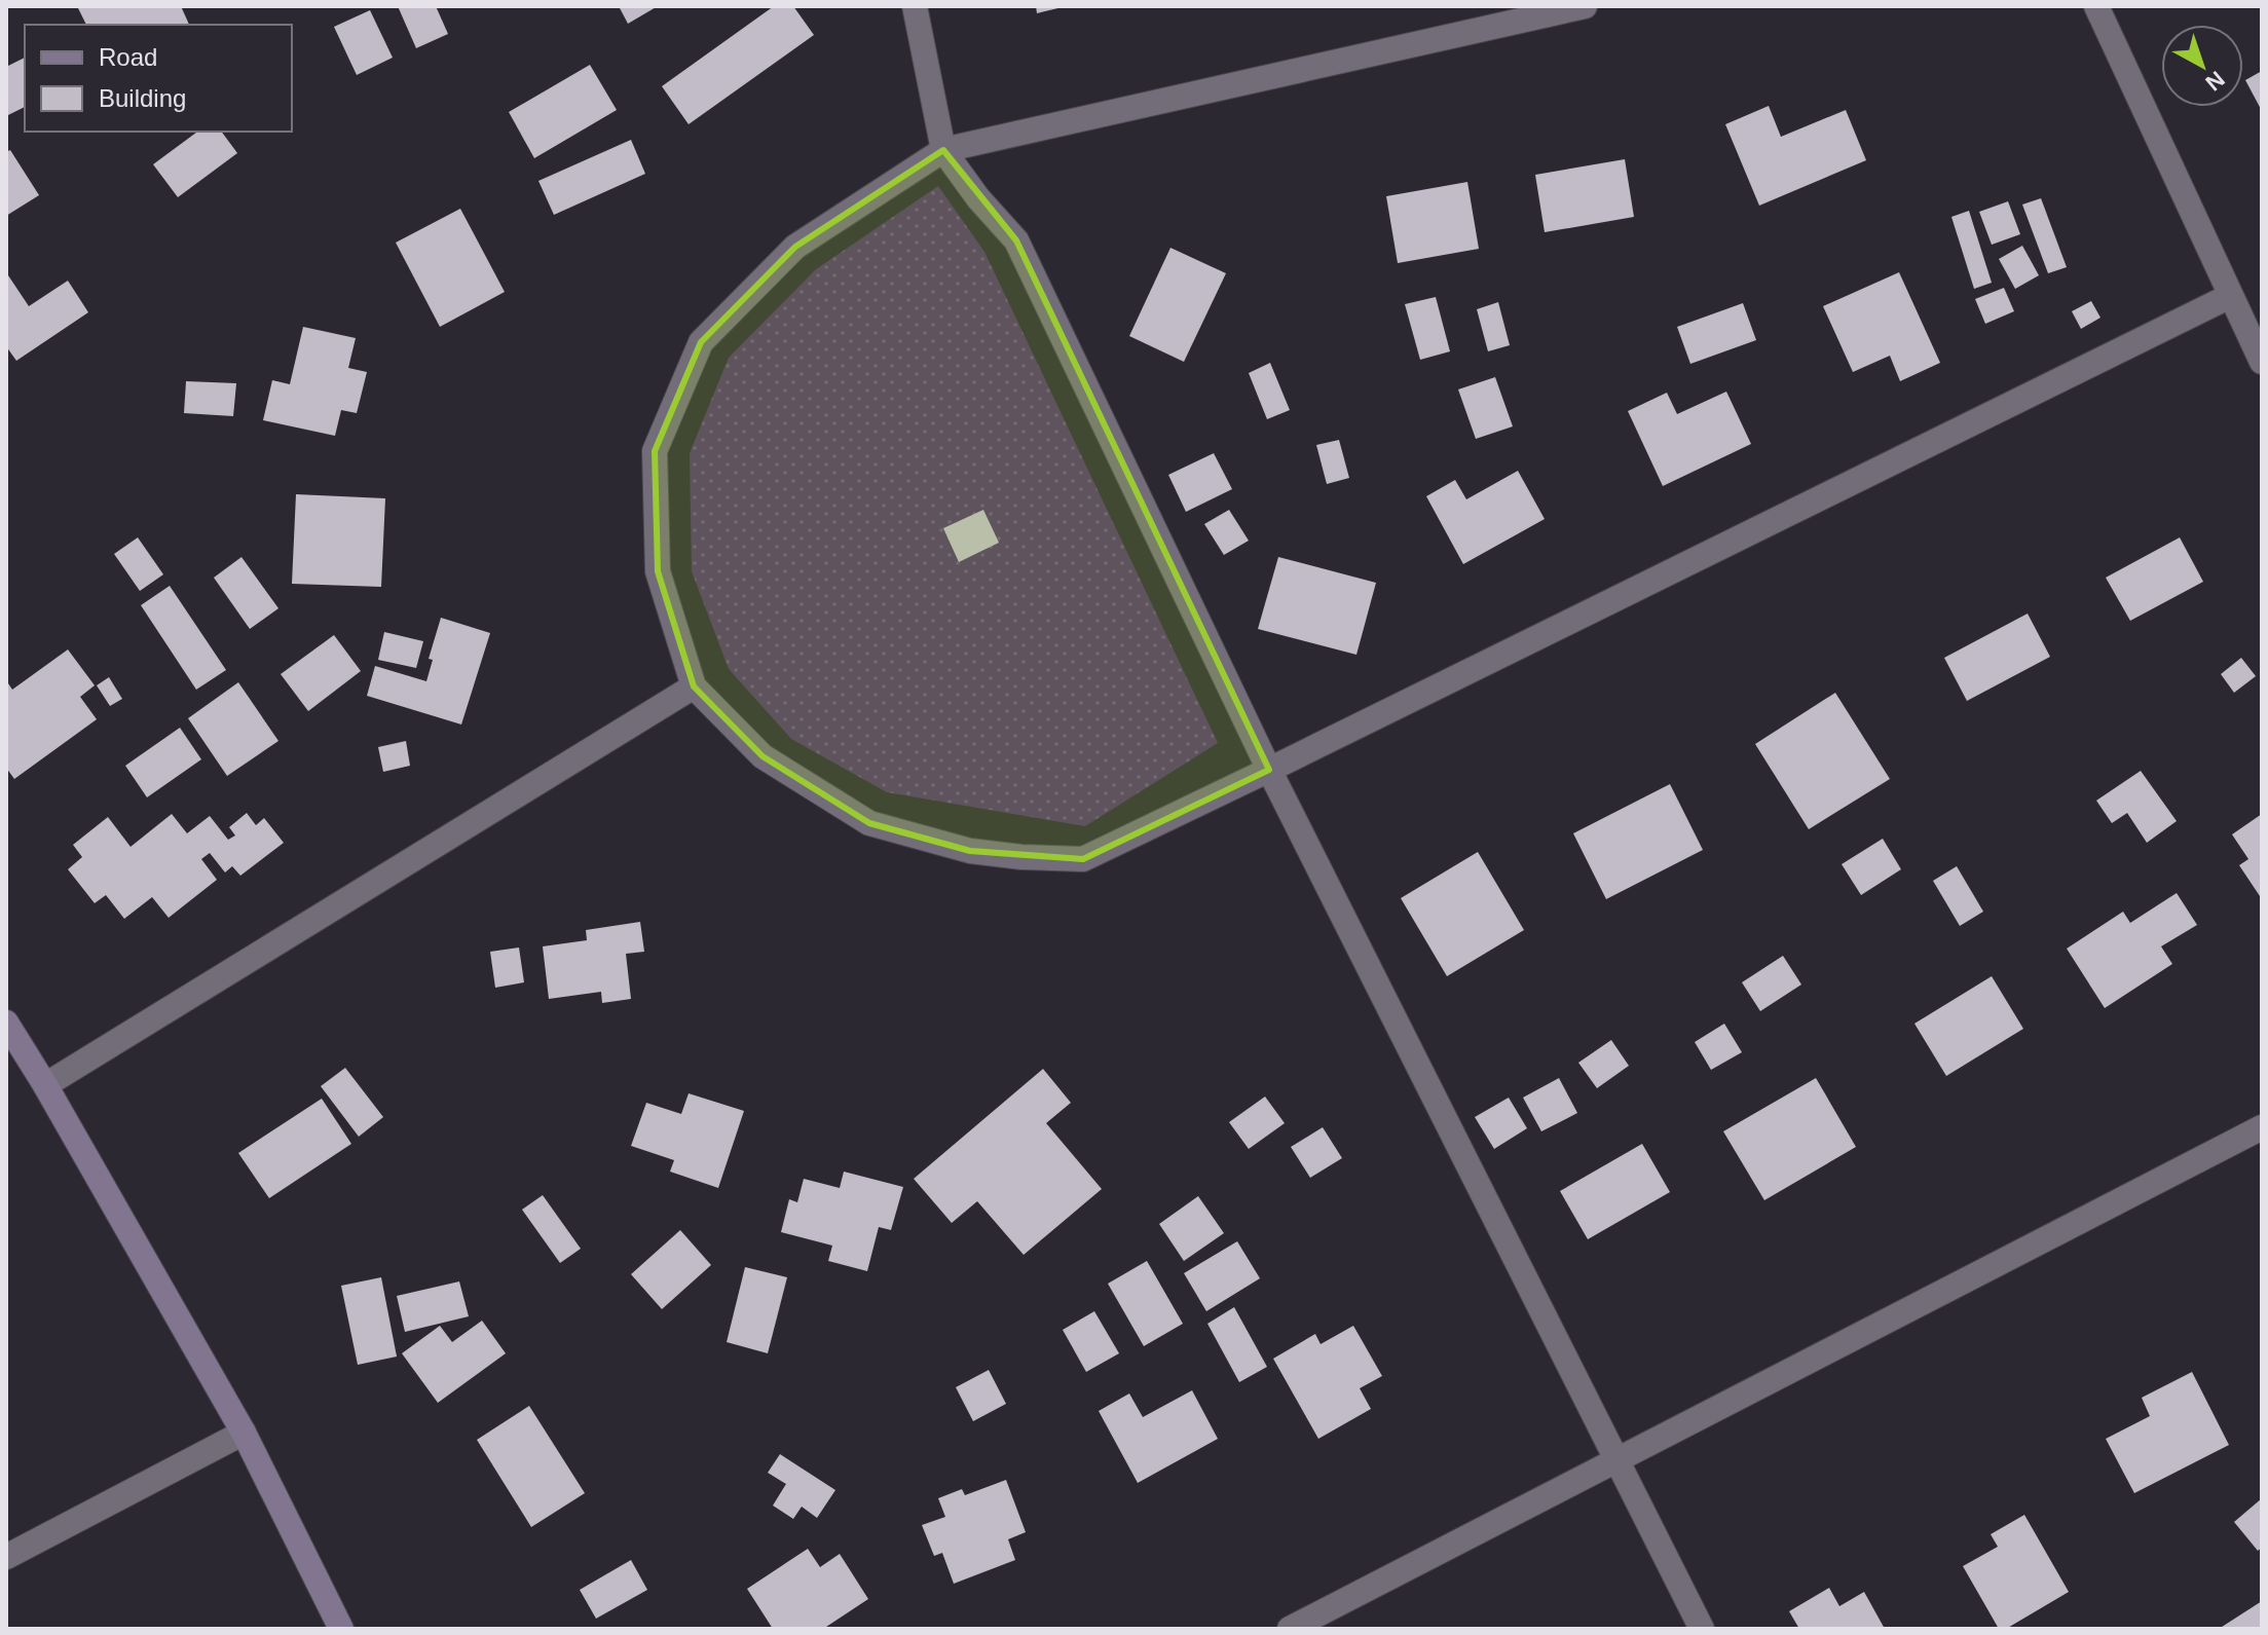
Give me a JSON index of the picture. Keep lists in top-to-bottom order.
{
  "legend": ["Road", "Building"],
  "north": "bottom right"
}
